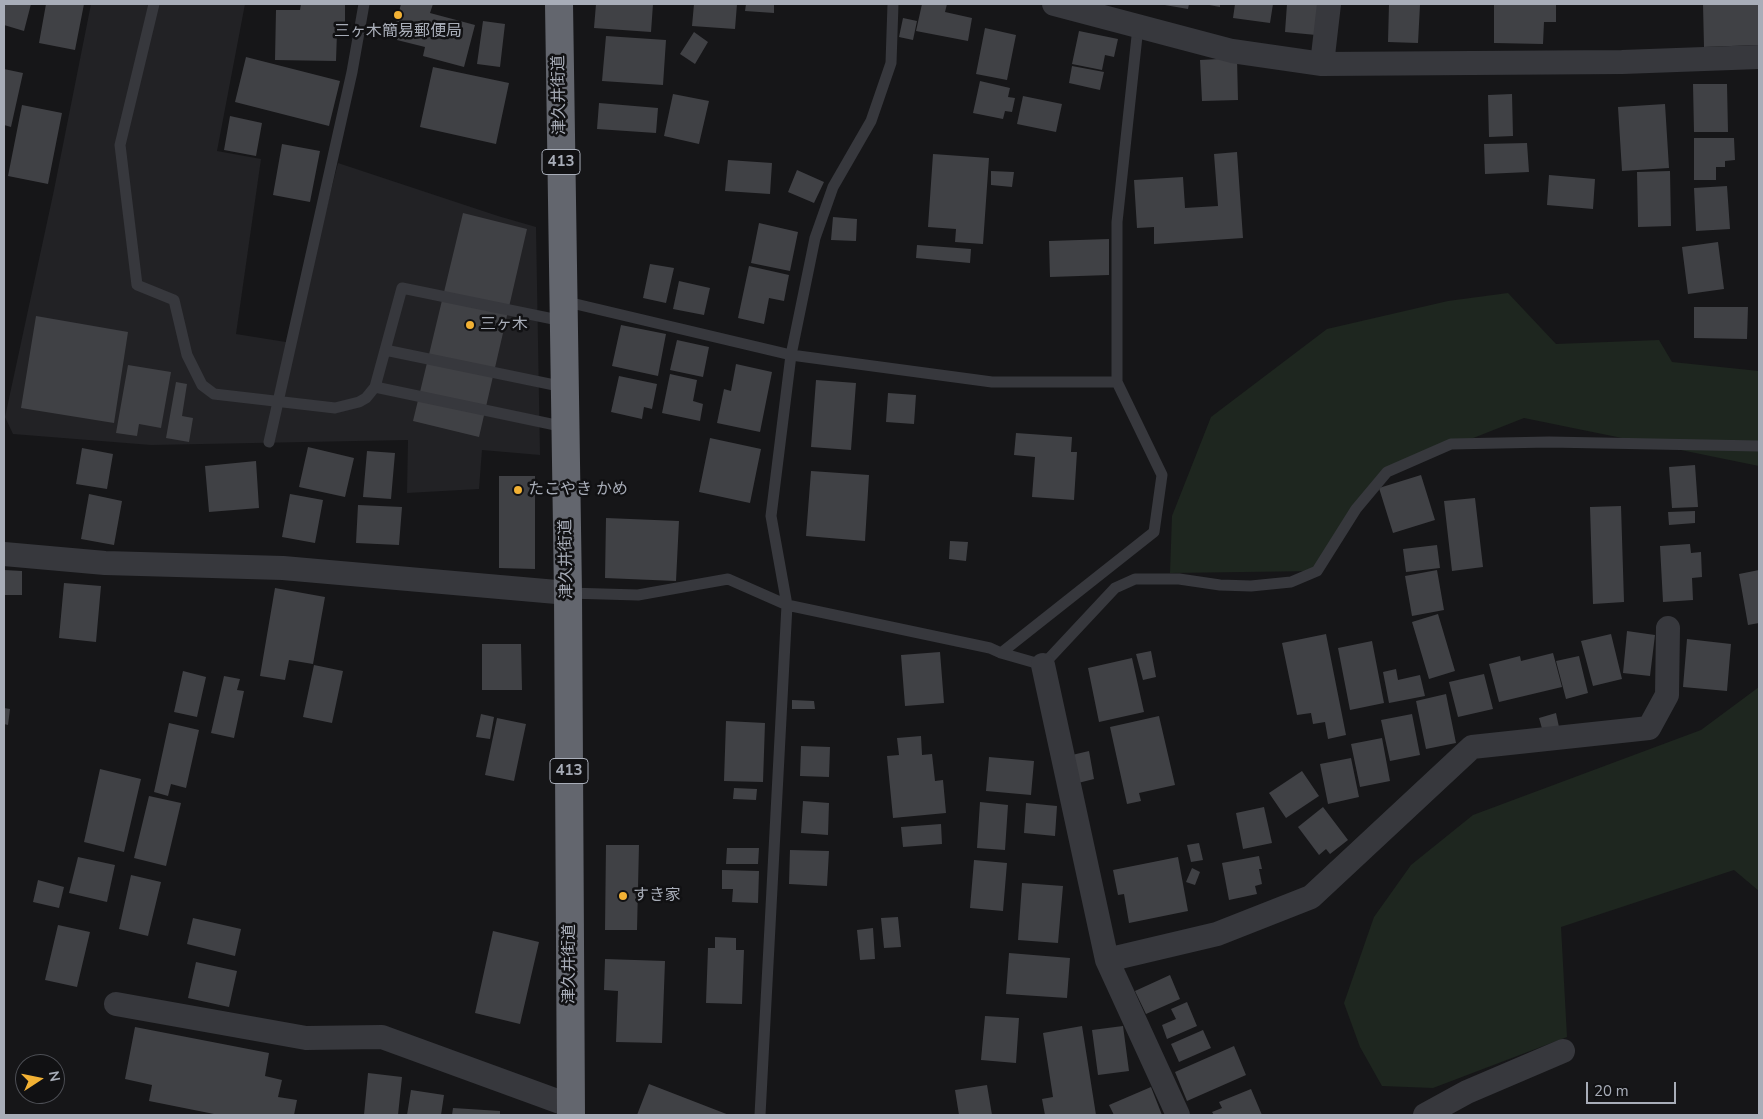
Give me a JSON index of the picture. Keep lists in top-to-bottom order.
{
  "streets": {
    "highway": ["津久井街道", "413"]
  },
  "places": [
    "三ヶ木簡易郵便局",
    "三ヶ木",
    "たこやき かめ",
    "すき家"
  ],
  "scale_bar": "20 m",
  "north": "right"
}
